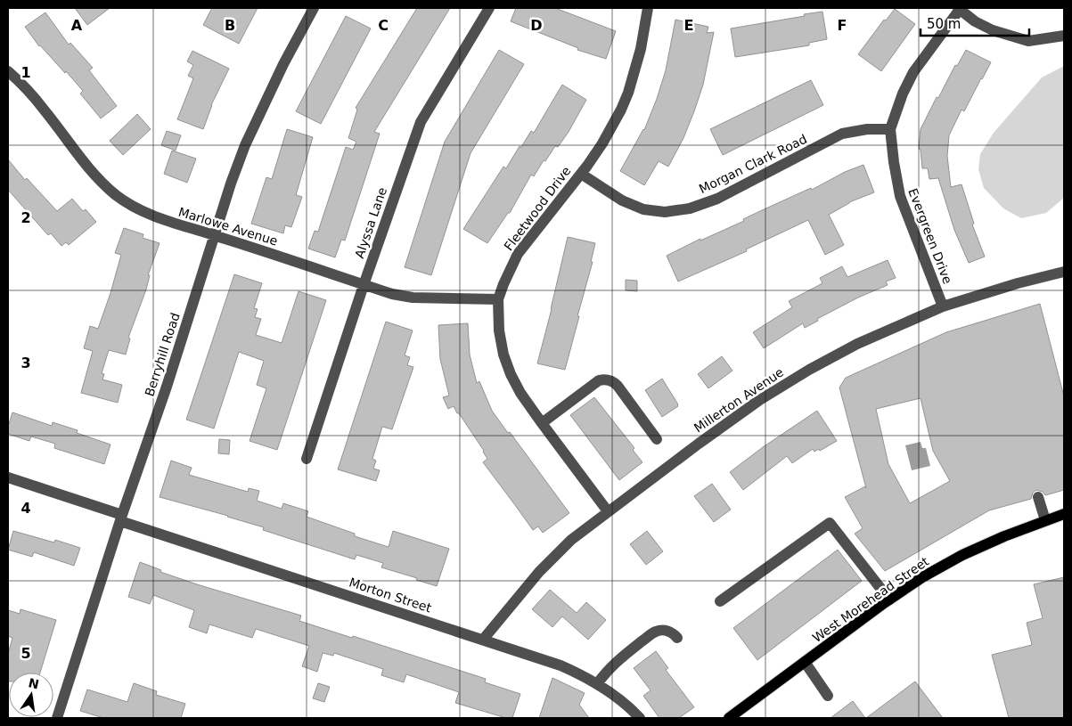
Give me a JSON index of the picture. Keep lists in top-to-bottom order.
{
  "streets": {
    "main road": ["West Morehead Street"],
    "street": [
      "Morgan Clark Road",
      "Fleetwood Drive",
      "Alyssa Lane",
      "Marlowe Avenue",
      "Evergreen Drive",
      "Berryhill Road",
      "Millerton Avenue",
      "Morton Street"
    ]
  },
  "crossings": [
    ["Morgan Clark Road", "Fleetwood Drive"],
    ["Morgan Clark Road", "Evergreen Drive"],
    ["Fleetwood Drive", "Marlowe Avenue"],
    ["Fleetwood Drive", "Millerton Avenue"],
    ["Alyssa Lane", "Marlowe Avenue"],
    ["Marlowe Avenue", "Berryhill Road"],
    ["Evergreen Drive", "Millerton Avenue"],
    ["Berryhill Road", "Morton Street"],
    ["Millerton Avenue", "Morton Street"]
  ],
  "scale_bar": "50 m",
  "north": "top",
  "grid": {
    "columns": [
      "A",
      "B",
      "C",
      "D",
      "E",
      "F"
    ],
    "rows": [
      "1",
      "2",
      "3",
      "4",
      "5"
    ]
  }
}
